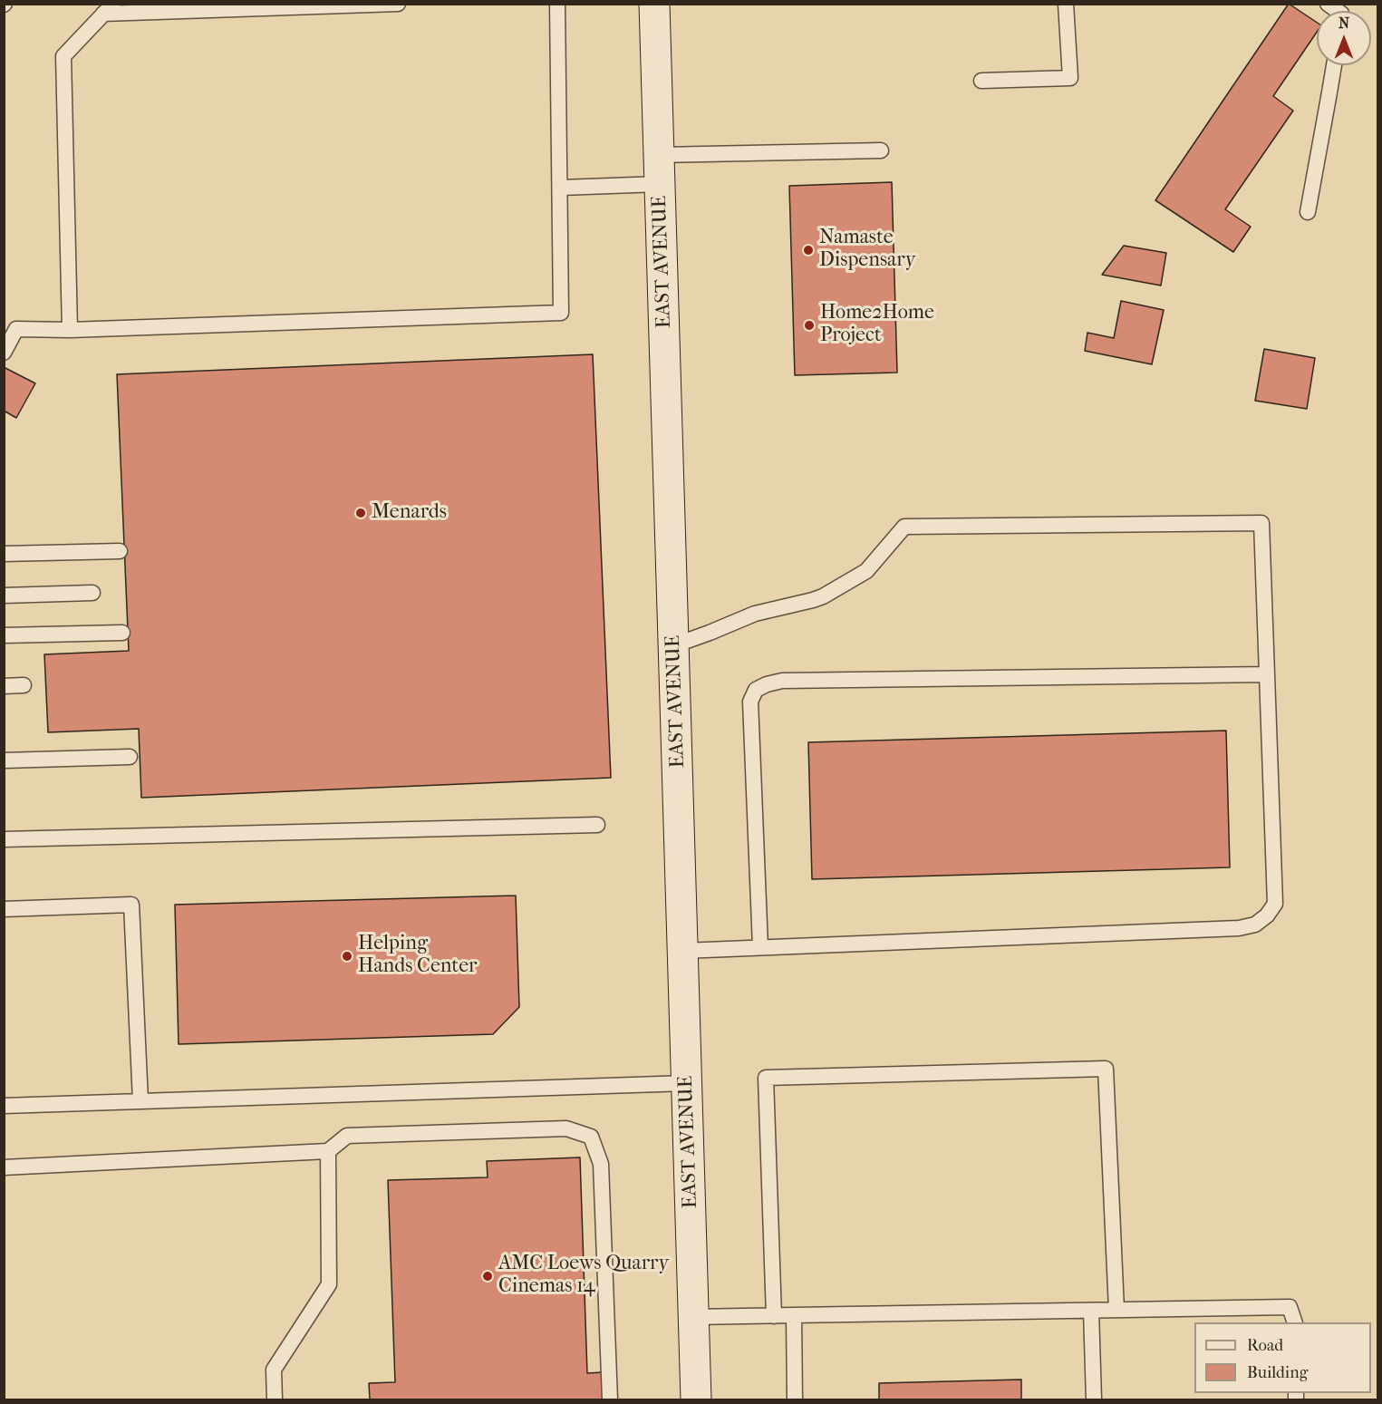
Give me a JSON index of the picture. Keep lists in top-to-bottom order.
{
  "streets": {
    "street": ["EAST AVENUE"]
  },
  "places": [
    "Namaste Dispensary",
    "Home2Home Project",
    "Menards",
    "Helping Hands Center",
    "AMC Loews Quarry Cinemas 14"
  ],
  "legend": ["Road", "Building"],
  "north": "top"
}
